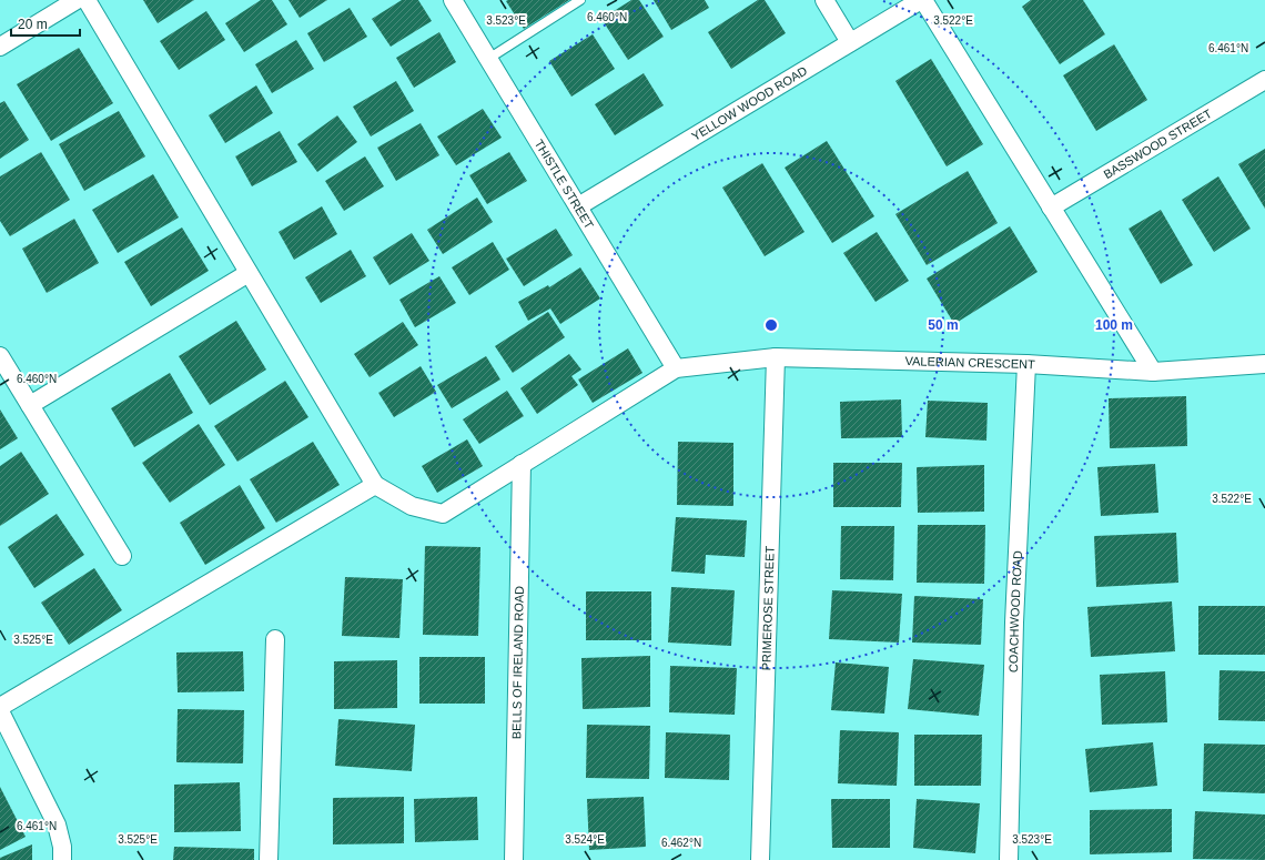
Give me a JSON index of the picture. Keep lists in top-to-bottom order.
{
  "streets": {
    "street": [
      "YELLOW WOOD ROAD",
      "BASSWOOD STREET",
      "THISTLE STREET",
      "VALERIAN CRESCENT",
      "PRIMEROSE STREET",
      "COACHWOOD ROAD",
      "BELLS OF IRELAND ROAD"
    ]
  },
  "crossings": [
    ["YELLOW WOOD ROAD", "THISTLE STREET"],
    ["THISTLE STREET", "VALERIAN CRESCENT"],
    ["VALERIAN CRESCENT", "PRIMEROSE STREET"],
    ["VALERIAN CRESCENT", "COACHWOOD ROAD"]
  ],
  "scale_bar": "20 m",
  "coordinates": [
    "6.460°N",
    "3.523°E",
    "3.522°E",
    "6.461°N",
    "3.525°E",
    "3.524°E",
    "6.462°N"
  ],
  "rings": ["50 m", "100 m"]
}
